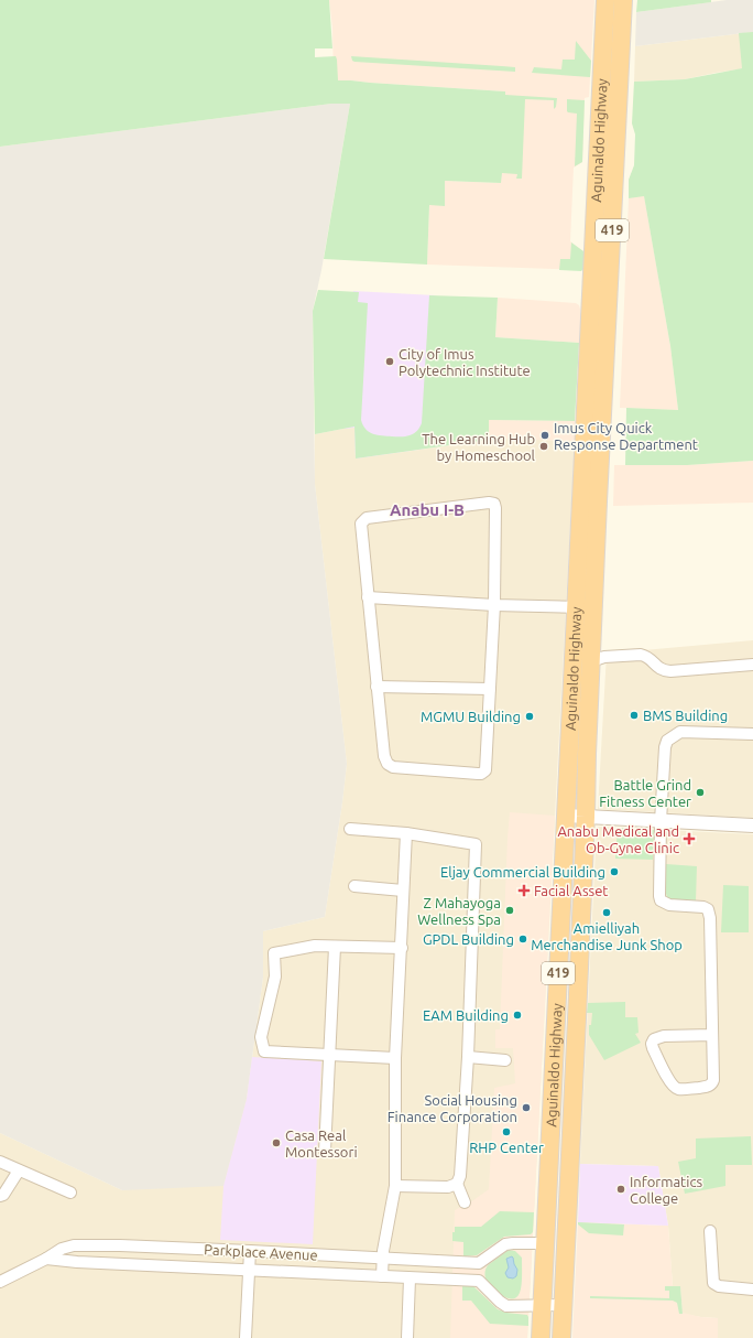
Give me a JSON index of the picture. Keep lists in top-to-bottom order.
{
  "streets": {
    "highway": ["Aguinaldo Highway", "419"],
    "street": ["Parkplace Avenue"]
  },
  "districts": ["Anabu I-B"],
  "places": {
    "other": [
      "City of Imus Polytechnic Institute",
      "Imus City Quick Response Department",
      "The Learning Hub by Homeschool",
      "BMS Building",
      "MGMU Building",
      "Battle Grind Fitness Center",
      "Eljay Commercial Building",
      "Z Mahayoga Wellness Spa",
      "Amielliyah Merchandise Junk Shop",
      "GPDL Building",
      "EAM Building",
      "Social Housing Finance Corporation",
      "RHP Center",
      "Casa Real Montessori",
      "Informatics College"
    ],
    "health": ["Anabu Medical and Ob-Gyne Clinic", "Facial Asset"]
  }
}
